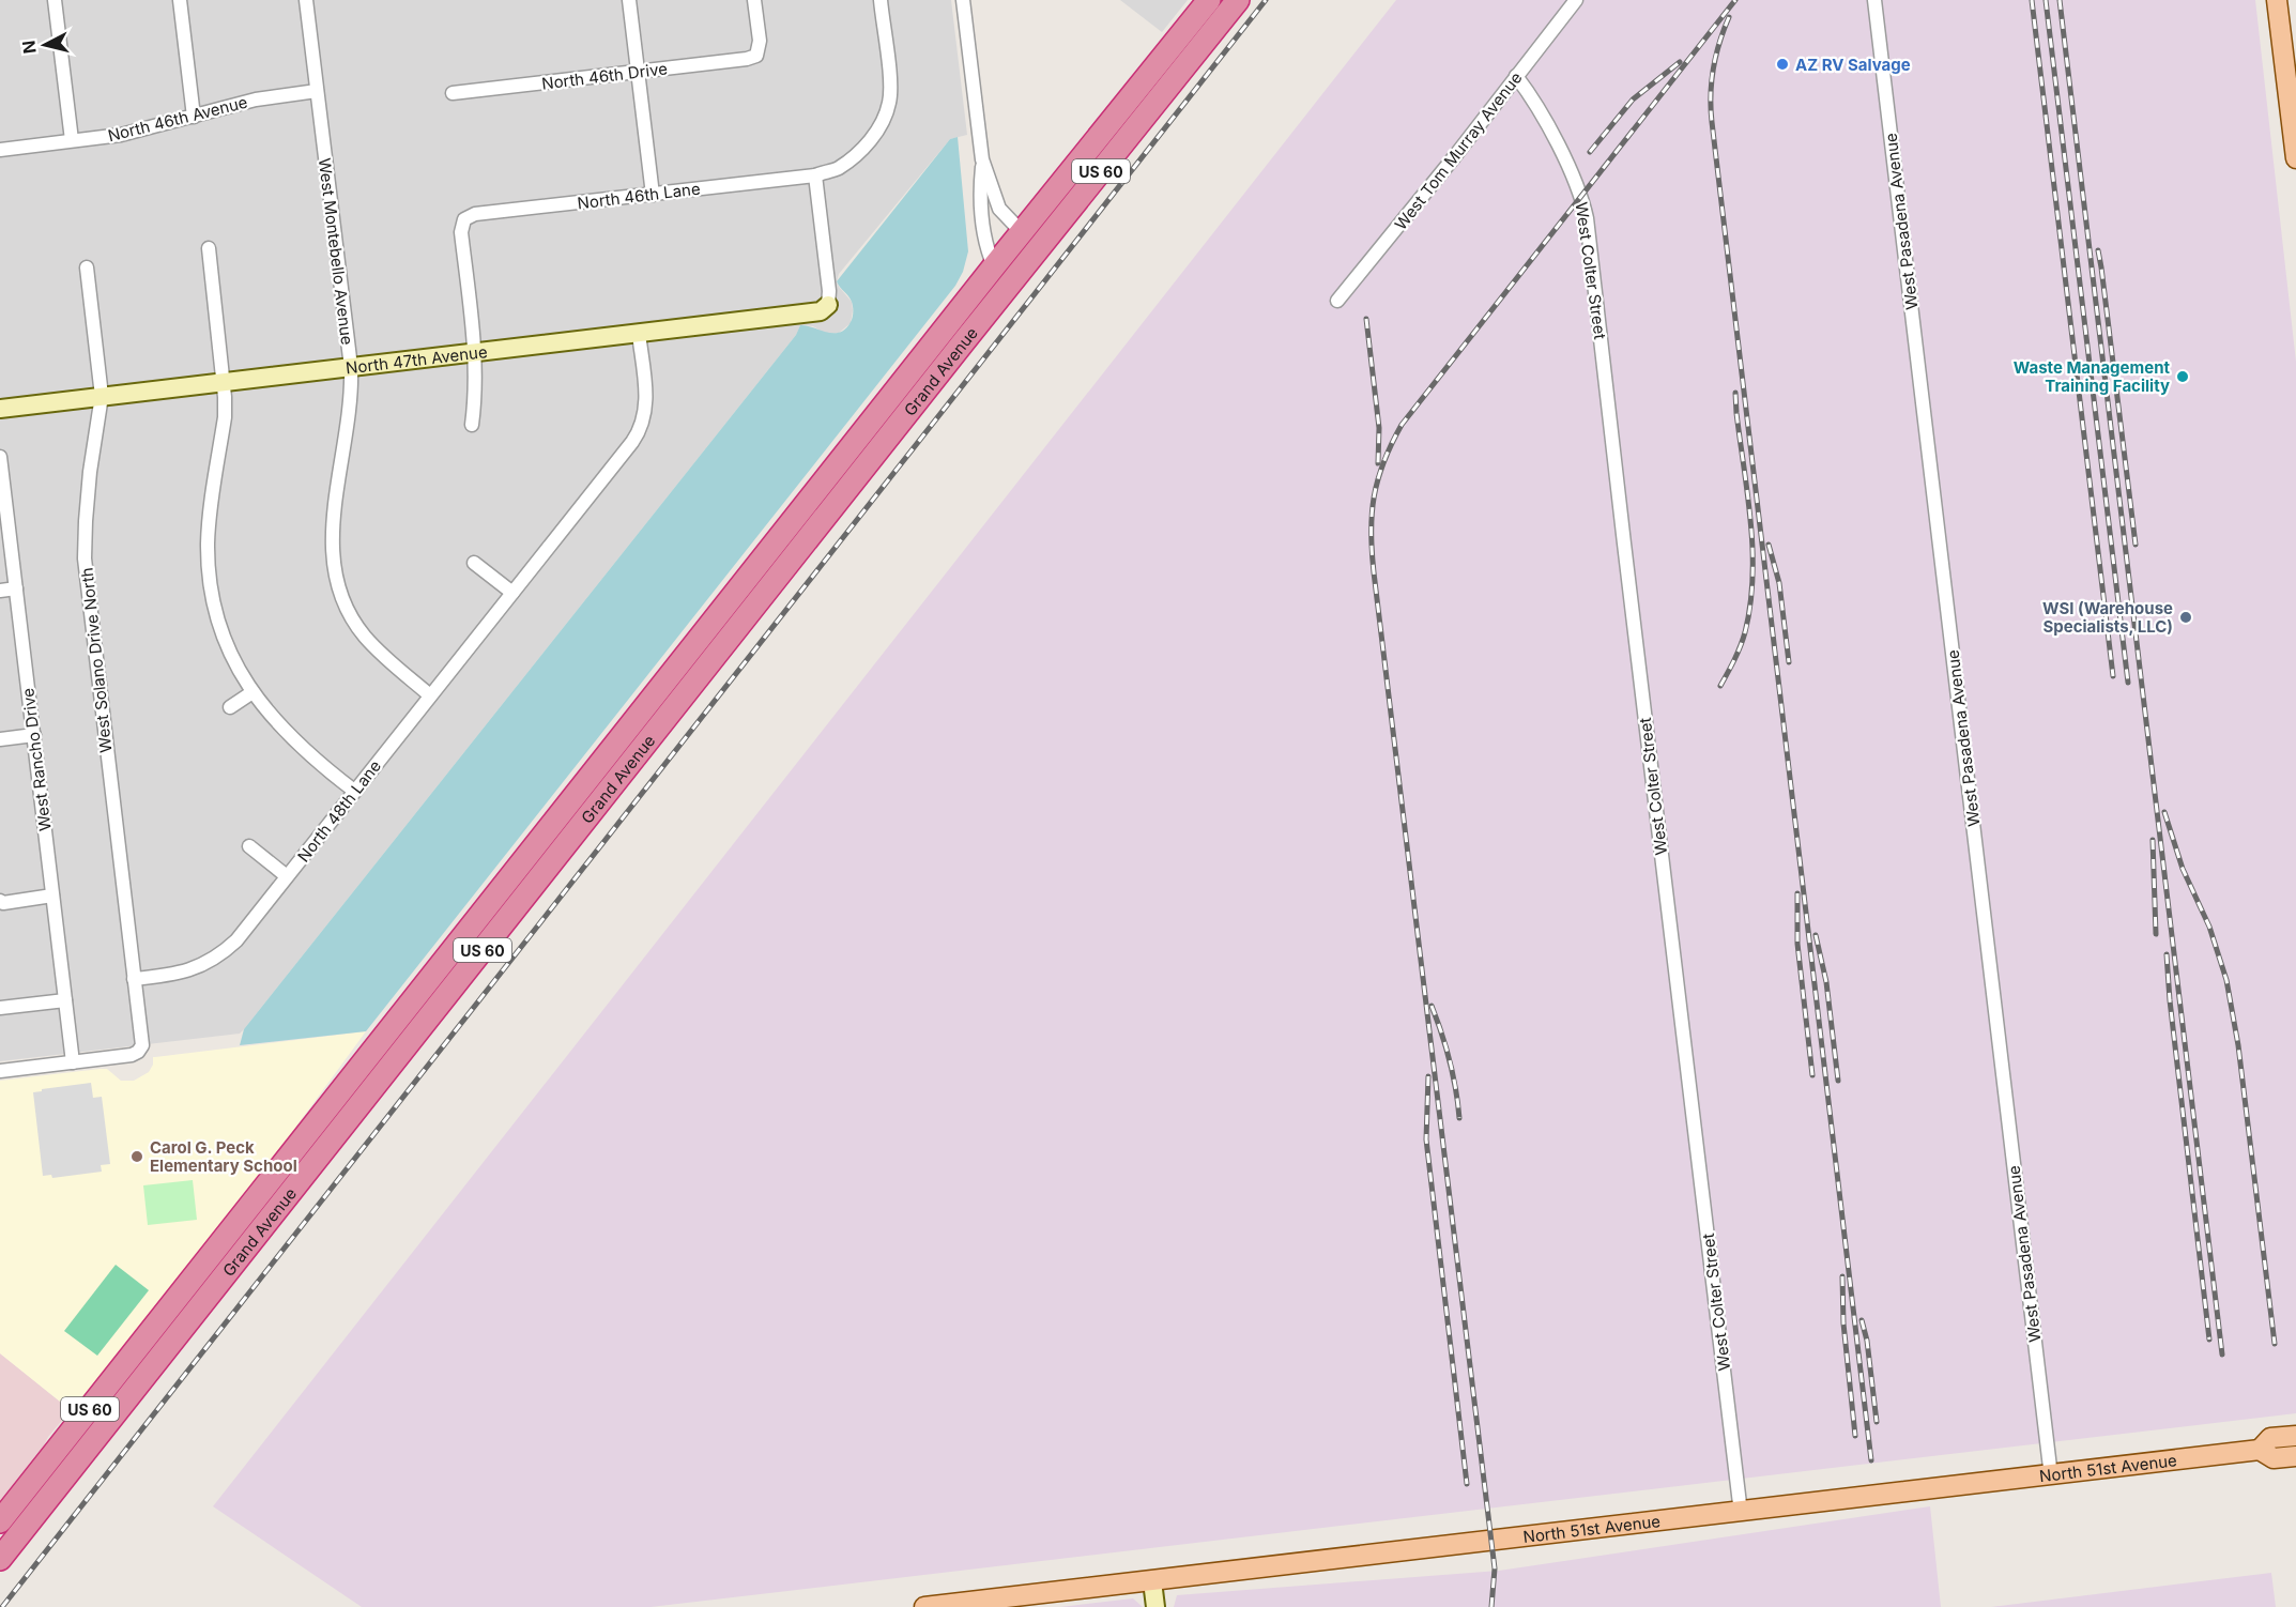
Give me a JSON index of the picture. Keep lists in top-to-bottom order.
{
  "streets": {
    "highway": ["US 60", "Grand Avenue"],
    "main road": ["North 51st Avenue"],
    "street": [
      "North 46th Drive",
      "North 46th Avenue",
      "West Tom Murray Avenue",
      "North 46th Lane",
      "West Pasadena Avenue",
      "West Montebello Avenue",
      "West Colter Street",
      "North 47th Avenue",
      "West Solano Drive North",
      "West Rancho Drive",
      "North 48th Lane"
    ]
  },
  "crossings": [
    ["North 46th Avenue", "West Montebello Avenue"],
    ["West Tom Murray Avenue", "West Colter Street"],
    ["North 46th Lane", "North 47th Avenue"],
    ["West Pasadena Avenue", "North 51st Avenue"],
    ["West Montebello Avenue", "North 47th Avenue"],
    ["West Montebello Avenue", "North 48th Lane"],
    ["West Colter Street", "North 51st Avenue"],
    ["North 47th Avenue", "West Solano Drive North"],
    ["North 47th Avenue", "North 48th Lane"],
    ["West Solano Drive North", "West Rancho Drive"],
    ["West Solano Drive North", "North 48th Lane"]
  ],
  "places": [
    "AZ RV Salvage",
    "Waste Management Training Facility",
    "WSI (Warehouse Specialists, LLC)",
    "Carol G. Peck Elementary School"
  ],
  "north": "left"
}
